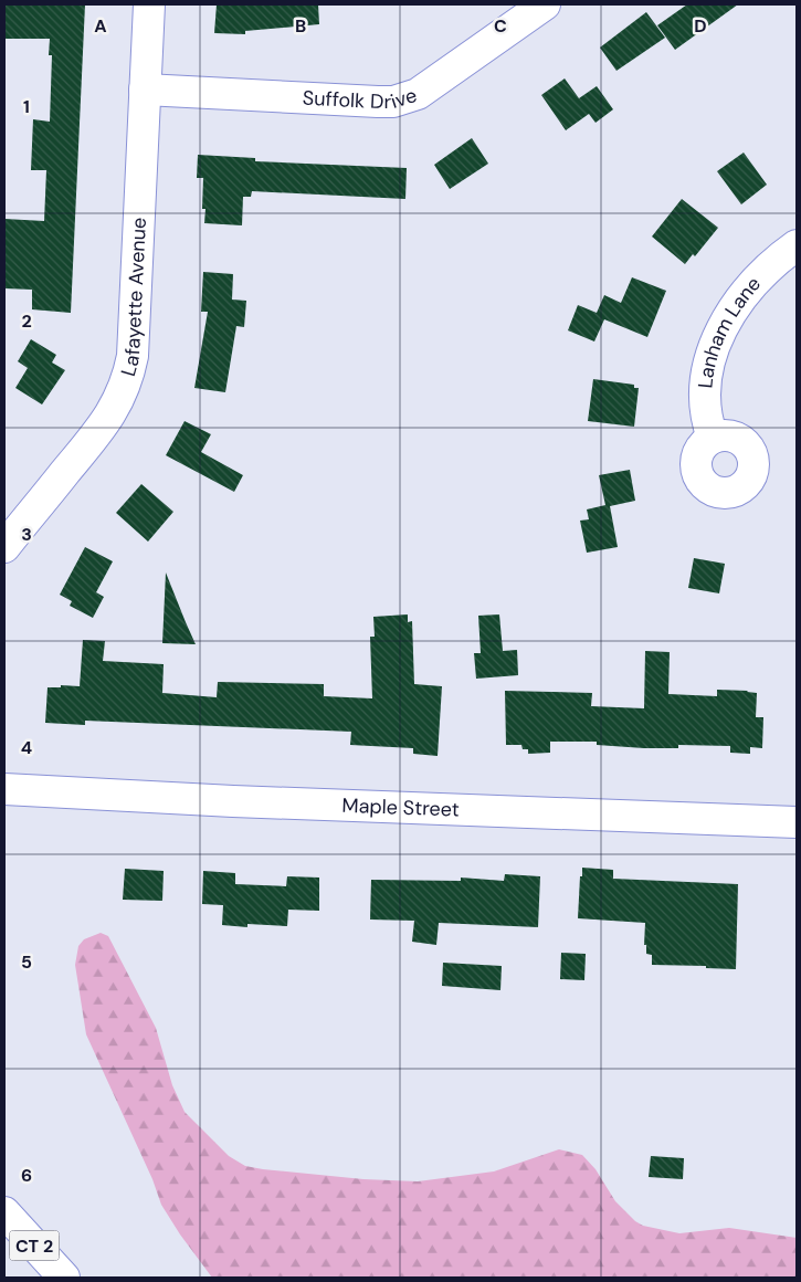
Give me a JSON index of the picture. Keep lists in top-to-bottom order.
{
  "streets": {
    "main road": [
      "Suffolk Drive",
      "Lafayette Avenue",
      "Lanham Lane",
      "Maple Street",
      "CT 2"
    ]
  },
  "crossings": [
    ["Suffolk Drive", "Lafayette Avenue"]
  ],
  "grid": {
    "columns": [
      "A",
      "B",
      "C",
      "D"
    ],
    "rows": [
      "1",
      "2",
      "3",
      "4",
      "5",
      "6"
    ]
  }
}
